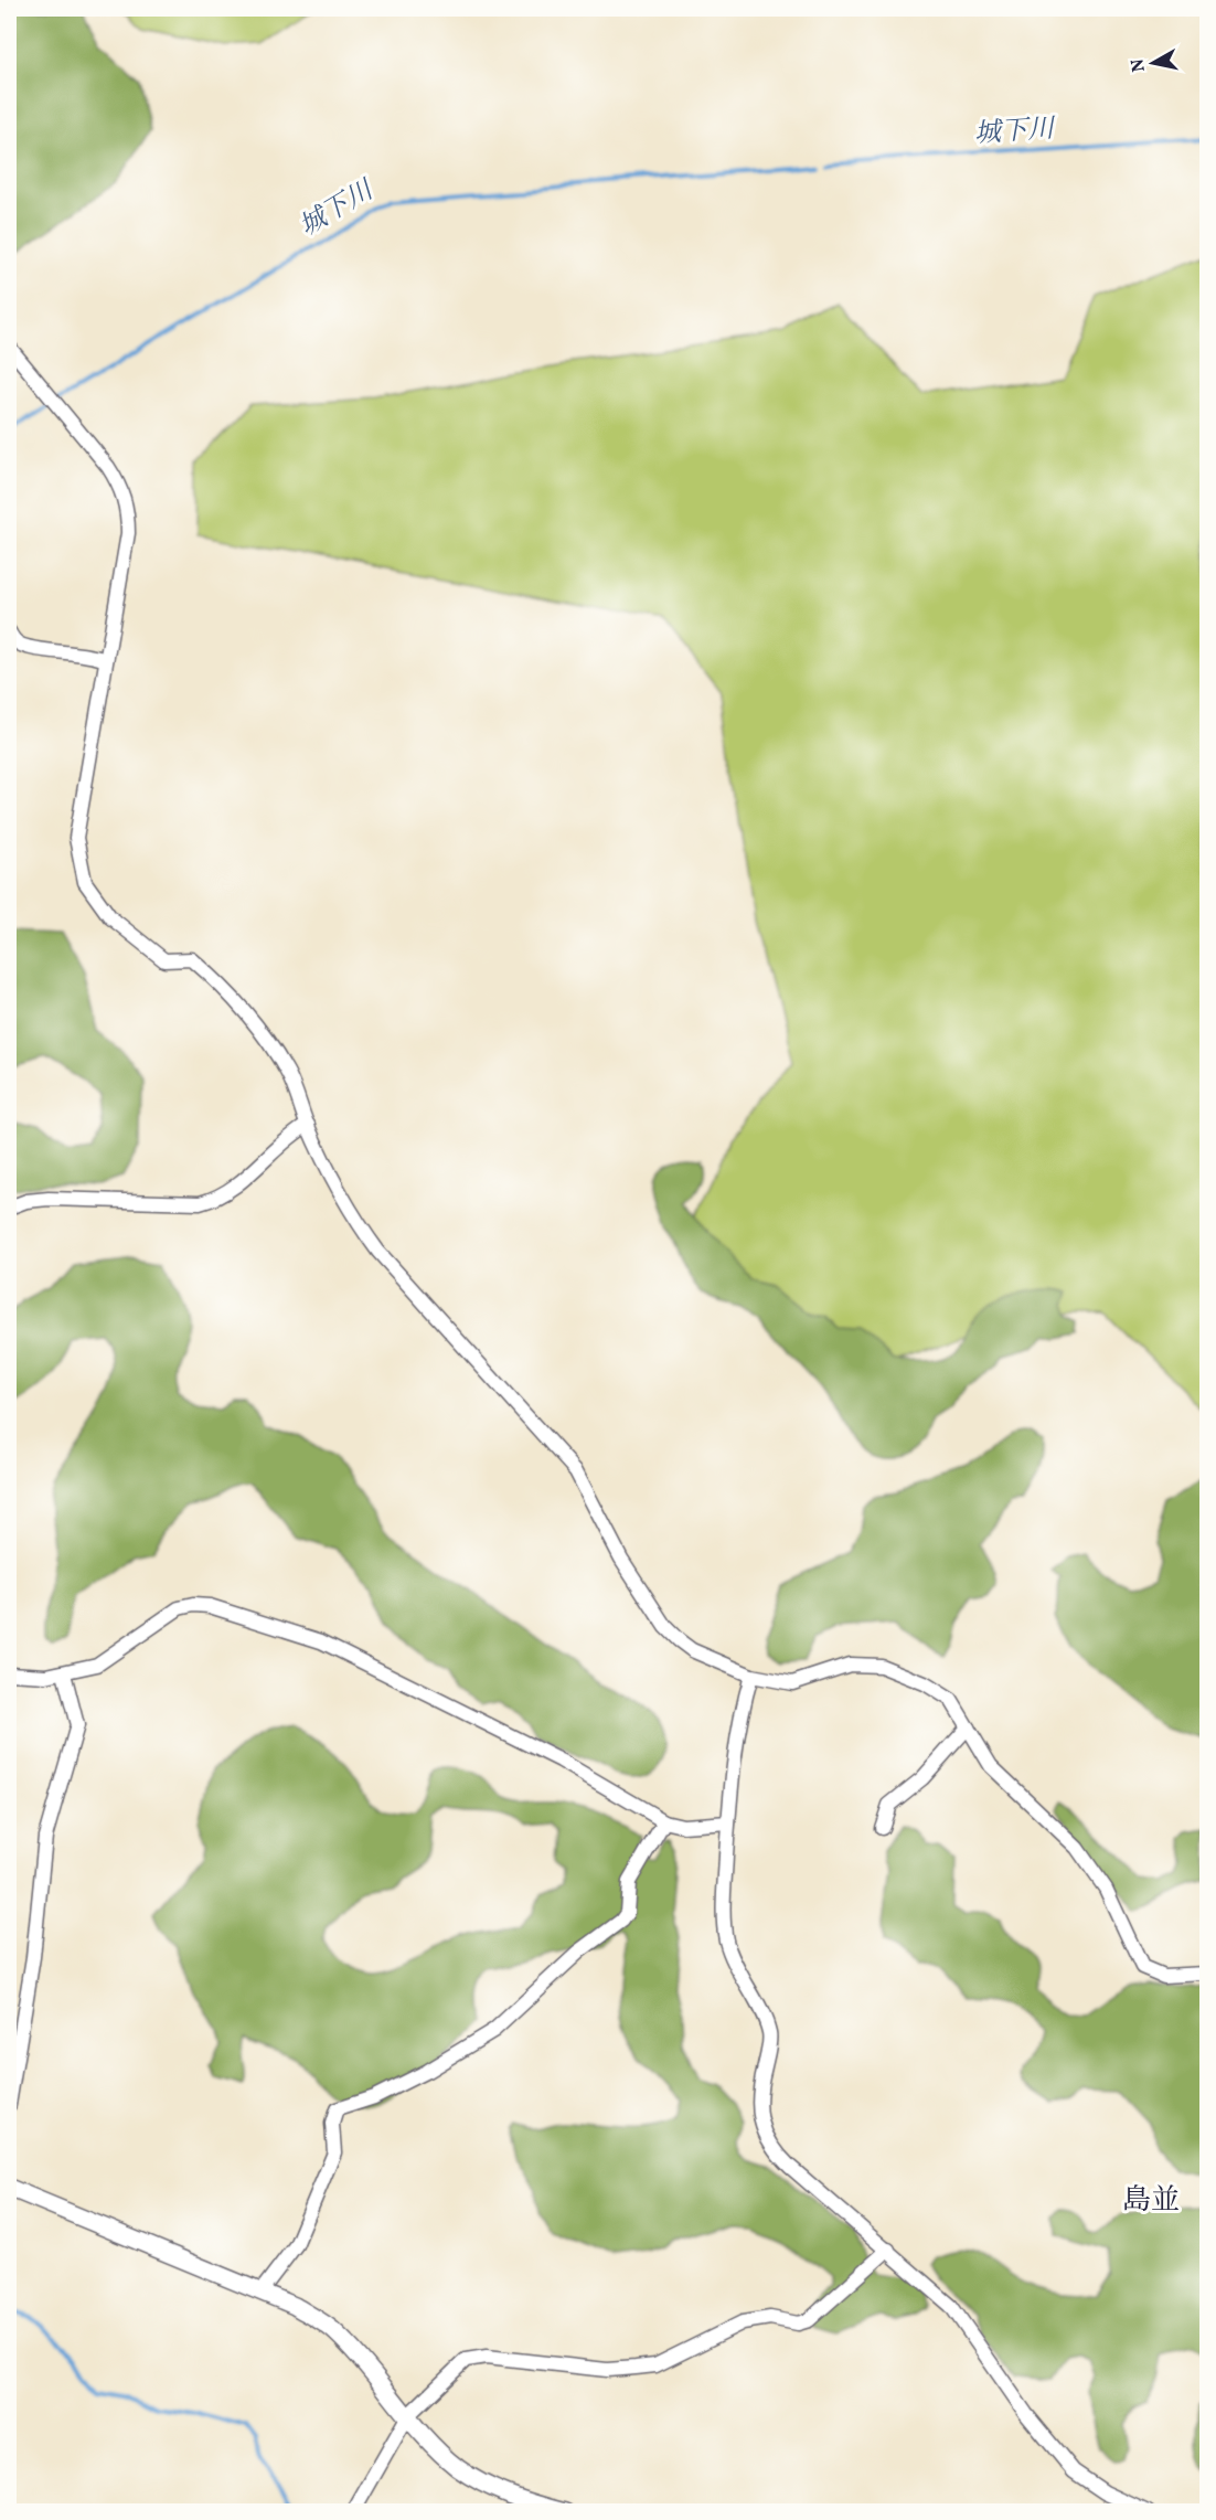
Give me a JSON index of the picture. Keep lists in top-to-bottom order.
{
  "districts": ["島並"],
  "water": ["城下川"],
  "north": "left"
}
